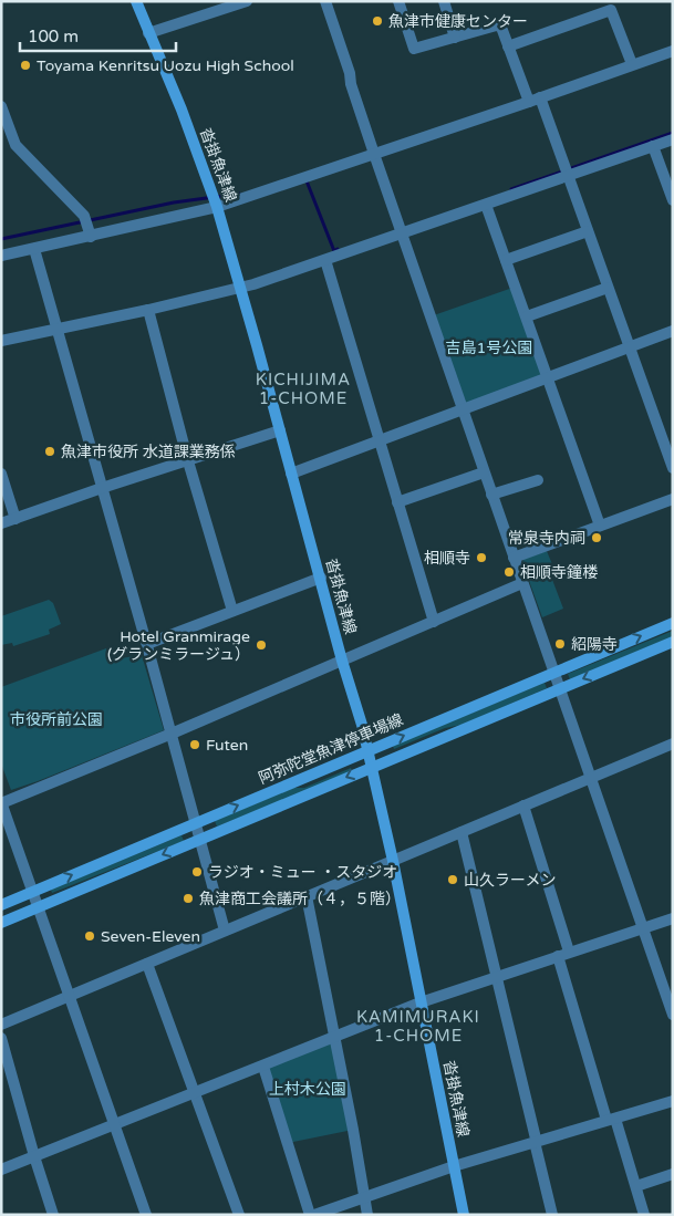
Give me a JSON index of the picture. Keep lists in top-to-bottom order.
{
  "streets": {
    "main road": ["沓掛魚津線", "阿弥陀堂魚津停車場線"]
  },
  "crossings": [
    ["沓掛魚津線", "阿弥陀堂魚津停車場線"]
  ],
  "districts": ["KICHIJIMA 1-CHOME", "KAMIMURAKI 1-CHOME"],
  "parks": ["吉島1号公園", "市役所前公園", "上村木公園"],
  "places": [
    "魚津市健康センター",
    "Toyama Kenritsu Uozu High School",
    "魚津市役所 水道課業務係",
    "常泉寺内祠",
    "相順寺",
    "相順寺鐘楼",
    "紹陽寺",
    "Hotel Granmirage (グランミラージュ）",
    "Futen",
    "ラジオ・ミュー ・スタジオ",
    "山久ラーメン",
    "魚津商工会議所（４，５階）",
    "Seven-Eleven"
  ],
  "scale_bar": "100 m"
}
